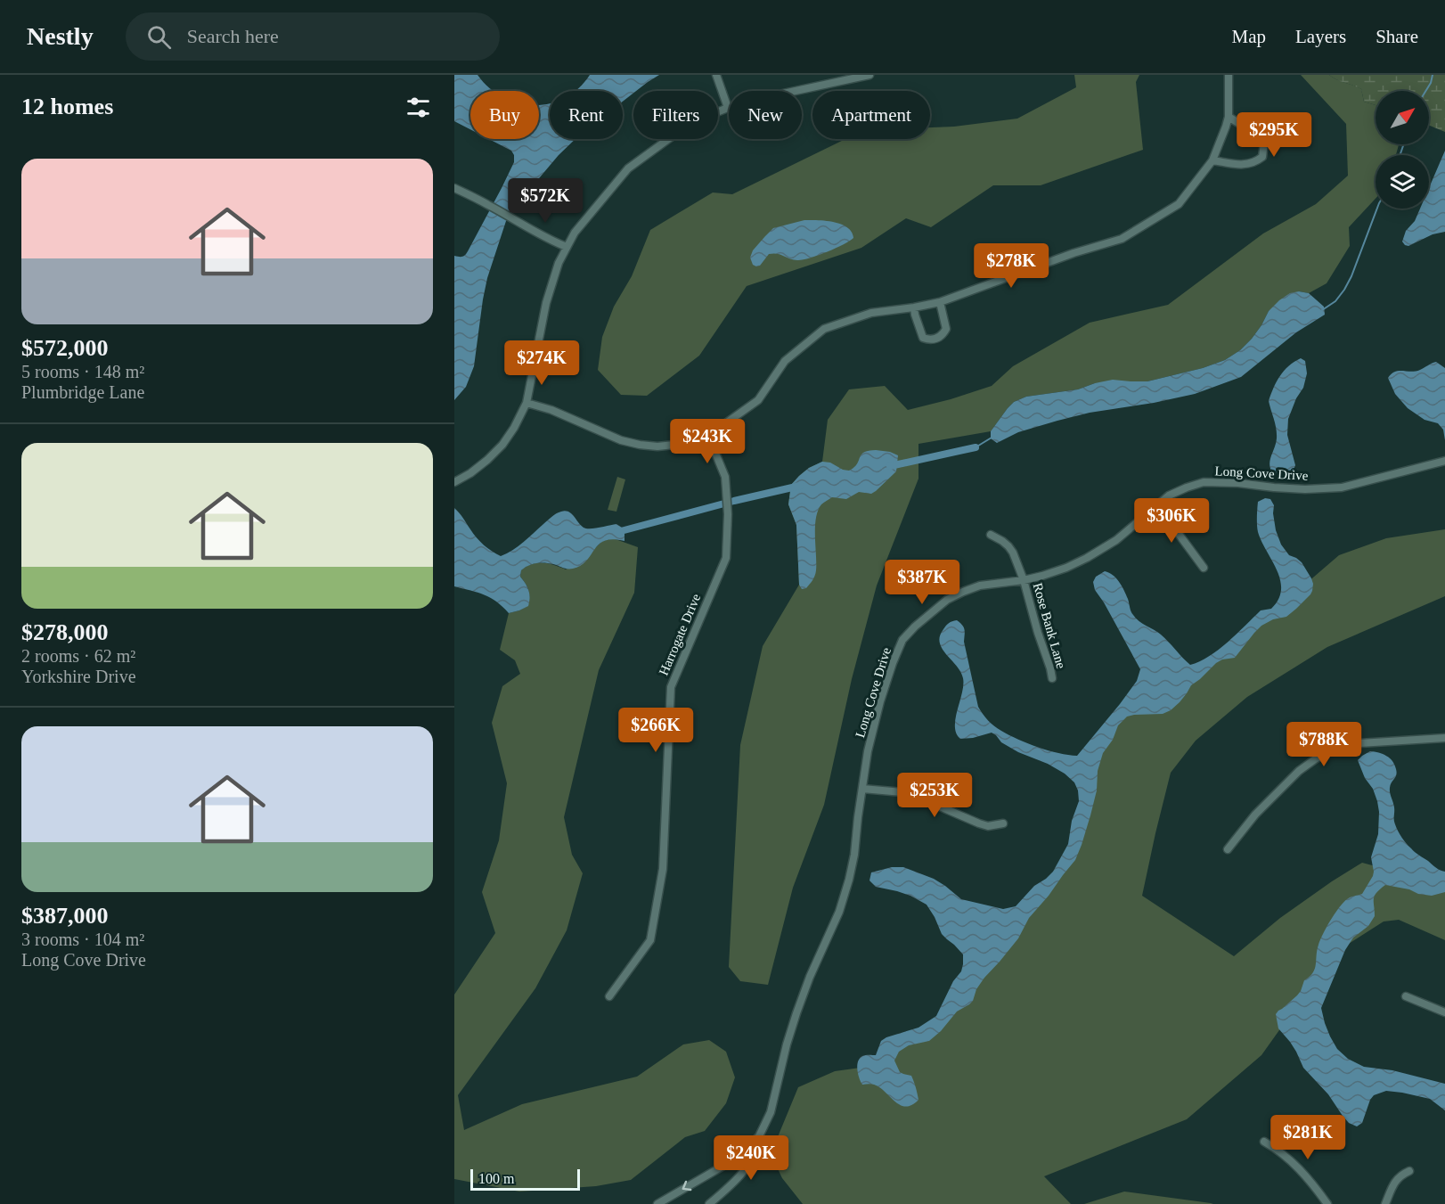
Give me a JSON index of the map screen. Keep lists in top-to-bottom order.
{
  "streets": {
    "street": ["Long Cove Drive", "Rose Bank Lane", "Harrogate Drive"]
  },
  "crossings": [
    ["Long Cove Drive", "Rose Bank Lane"]
  ],
  "scale_bar": "100 m",
  "north": "top right",
  "page": {
    "header": "Nestly",
    "search": "Search here",
    "nav": ["Map", "Layers", "Share"],
    "heading": "12 homes",
    "chip": [
      "Buy",
      "Rent",
      "Filters",
      "New",
      "Apartment"
    ],
    "price": [
      "$295K",
      "$572K",
      "$278K",
      "$274K",
      "$243K",
      "$306K",
      "$387K",
      "$266K",
      "$788K",
      "$253K",
      "$281K",
      "$240K"
    ],
    "list": [
      {
        "name": "$572,000",
        "note": "5 rooms · 148 m² · Plumbridge Lane"
      },
      {
        "name": "$278,000",
        "note": "2 rooms · 62 m² · Yorkshire Drive"
      },
      {
        "name": "$387,000",
        "note": "3 rooms · 104 m² · Long Cove Drive"
      }
    ],
    "scale": "100 m"
  }
}
